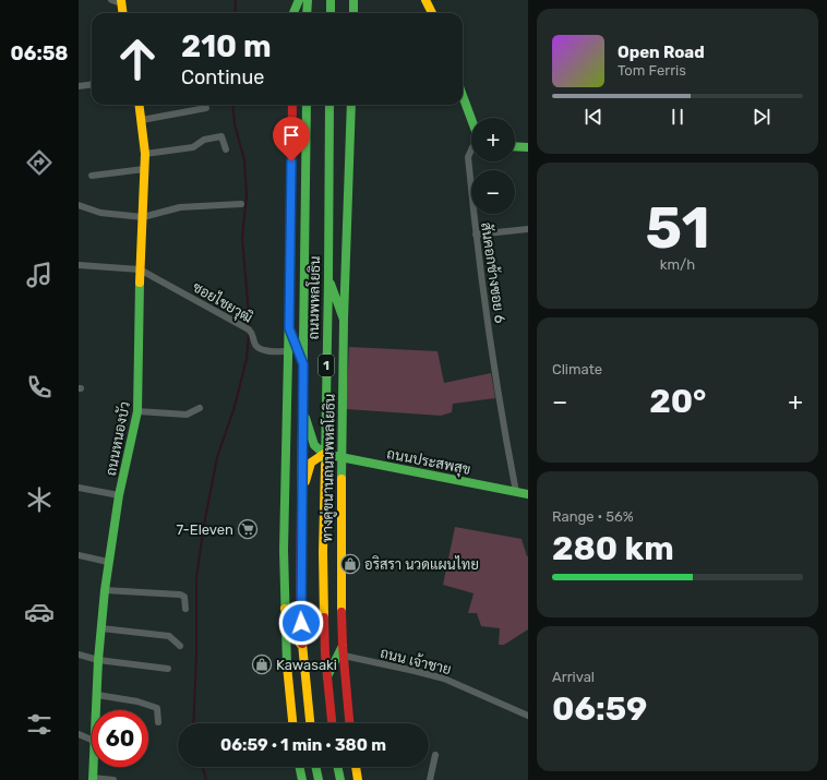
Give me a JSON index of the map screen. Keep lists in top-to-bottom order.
{
  "streets": {
    "main road": [
      "ถนนพหลโยธิน",
      "1",
      "ถนนหนองบัว",
      "ถนนประสพสุข",
      "ทางคู่ขนานถนนพหลโยธิน"
    ],
    "street": ["สันคอกช้างซอย 6", "ซอยไชยวุฒิ", "ถนน เจ้าชาย"]
  },
  "crossings": [
    ["สันคอกช้างซอย 6", "ถนนประสพสุข"],
    ["ถนนพหลโยธิน", "ถนนประสพสุข"],
    ["ซอยไชยวุฒิ", "ถนนหนองบัว"],
    ["ถนนประสพสุข", "ทางคู่ขนานถนนพหลโยธิน"],
    ["ทางคู่ขนานถนนพหลโยธิน", "ถนน เจ้าชาย"]
  ],
  "places": {
    "supermarket": ["7-Eleven"],
    "shop": ["อริสรา นวดแผนไทย", "Kawasaki"]
  },
  "page": {
    "tabs": "06:58",
    "turn": ["210 m", "Continue"],
    "song": ["Open Road", "Tom Ferris"],
    "map_buttons": ["+", "−"],
    "tile": [
      ["51", "km/h"],
      "Climate",
      ["Range · 56%", "280 km"],
      ["Arrival", "06:59"]
    ],
    "heat": ["−", "20°", "+"],
    "limit": "60",
    "trip": "06:59 · 1 min · 380 m"
  }
}
